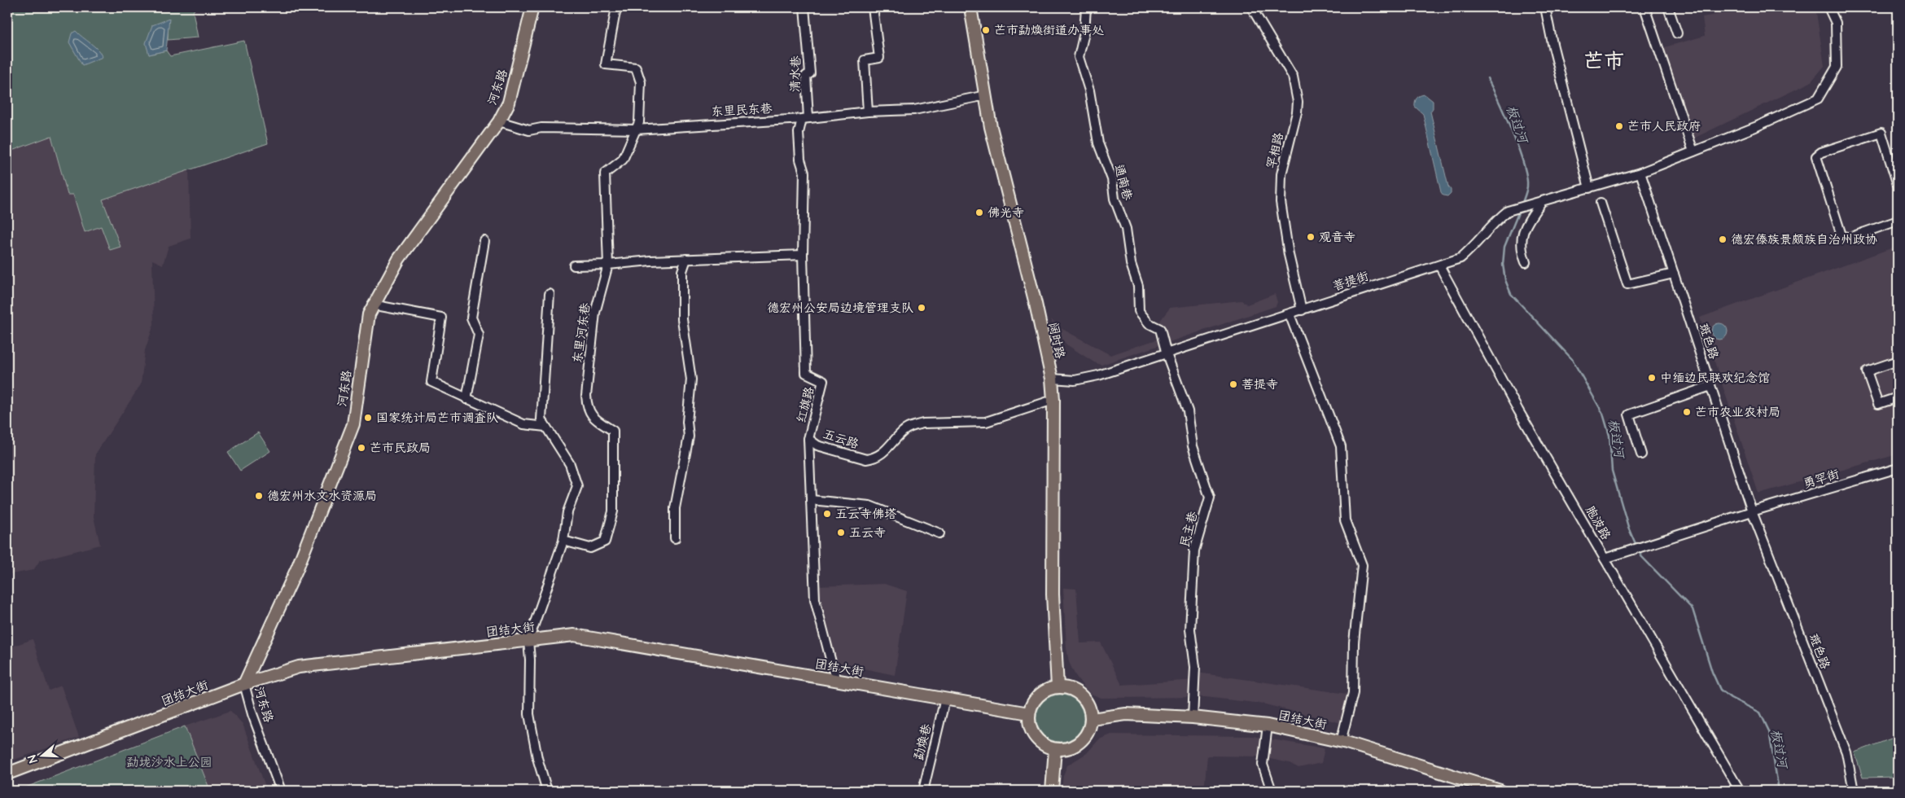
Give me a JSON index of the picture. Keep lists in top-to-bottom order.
{
  "streets": {
    "main road": ["河东路", "阔时路", "团结大街"],
    "street": [
      "清水巷",
      "东里民东巷",
      "罕相路",
      "通南巷",
      "菩提街",
      "东里河东巷",
      "斑色路",
      "红旗路",
      "五云路",
      "勇罕街",
      "胞波路",
      "民主巷",
      "勐焕巷"
    ]
  },
  "crossings": [
    ["清水巷", "东里民东巷"],
    ["清水巷", "红旗路"],
    ["河东路", "东里民东巷"],
    ["河东路", "团结大街"],
    ["东里民东巷", "东里河东巷"],
    ["东里民东巷", "阔时路"],
    ["东里民东巷", "红旗路"],
    ["罕相路", "菩提街"],
    ["通南巷", "菩提街"],
    ["通南巷", "民主巷"],
    ["菩提街", "阔时路"],
    ["菩提街", "斑色路"],
    ["菩提街", "胞波路"],
    ["菩提街", "民主巷"],
    ["阔时路", "五云路"],
    ["阔时路", "团结大街"],
    ["斑色路", "勇罕街"],
    ["红旗路", "五云路"],
    ["红旗路", "团结大街"],
    ["勇罕街", "胞波路"],
    ["民主巷", "团结大街"],
    ["团结大街", "勐焕巷"]
  ],
  "districts": ["芒市"],
  "water": ["板过河"],
  "parks": ["勐垅沙水上公园"],
  "places": [
    "芒市勐焕街道办事处",
    "芒市人民政府",
    "佛光寺",
    "观音寺",
    "德宏傣族景颇族自治州政协",
    "德宏州公安局边境管理支队",
    "中缅边民联欢纪念馆",
    "菩提寺",
    "芒市农业农村局",
    "国家统计局芒市调查队",
    "芒市民政局",
    "德宏州水文水资源局",
    "五云寺佛塔",
    "五云寺"
  ],
  "north": "left"
}
